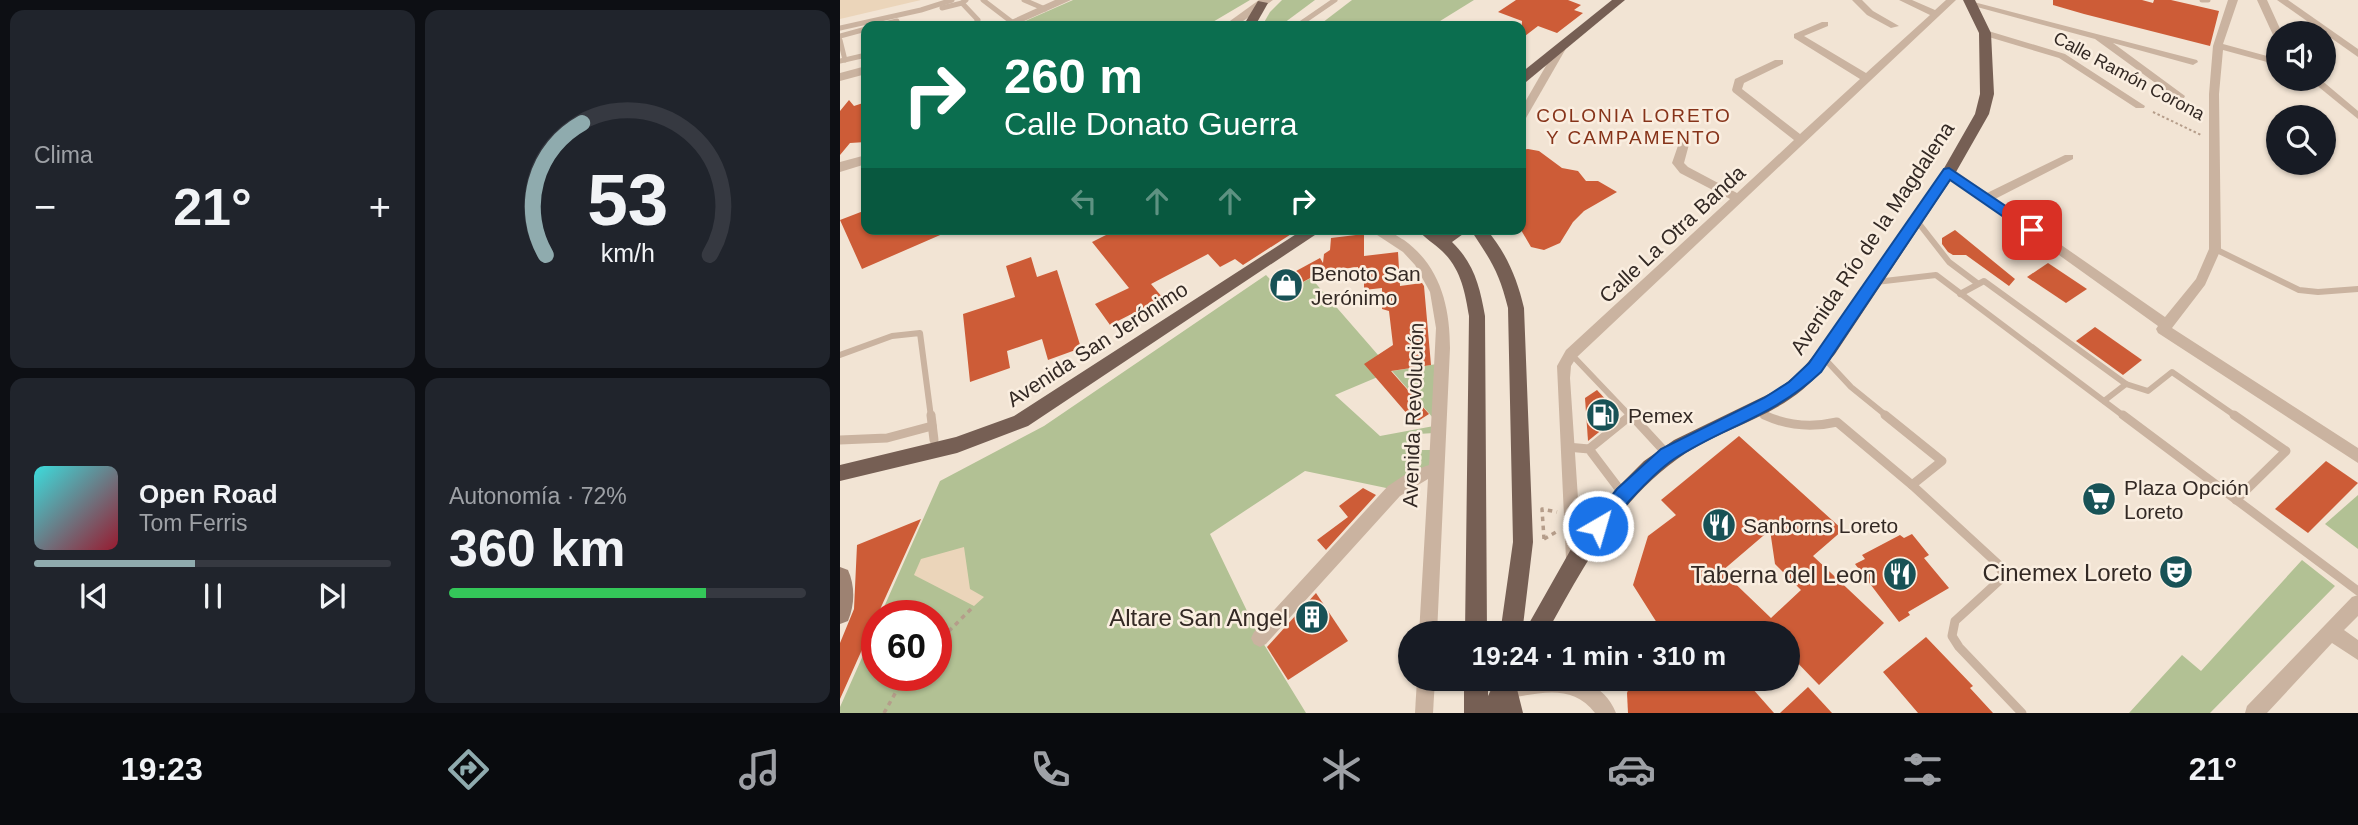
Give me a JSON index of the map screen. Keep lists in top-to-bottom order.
{
  "streets": {
    "main road": ["Avenida Río de la Magdalena", "Avenida San Jerónimo"],
    "street": ["Calle Ramón Corona", "Calle La Otra Banda", "Avenida Revolución"]
  },
  "crossings": [
    ["Calle Ramón Corona", "Avenida Río de la Magdalena"]
  ],
  "districts": ["COLONIA LORETO Y CAMPAMENTO"],
  "places": {
    "shop": ["Benoto San Jerónimo"],
    "fuel station": ["Pemex"],
    "supermarket": ["Plaza Opción Loreto"],
    "restaurant": ["Sanborns Loreto", "Taberna del Leon"],
    "theatre": ["Cinemex Loreto"],
    "building": ["Altare San Angel"]
  },
  "page": {
    "tile": [
      "Clima",
      ["Autonomía · 72%", "360 km"]
    ],
    "turn": ["260 m", "Calle Donato Guerra"],
    "heat": ["−", "21°", "+"],
    "song": ["Open Road", "Tom Ferris"],
    "limit": "60",
    "trip": "19:24 · 1 min · 310 m",
    "tabs": ["19:23", "21°"],
    "gauge": ["53", "km/h"]
  }
}
